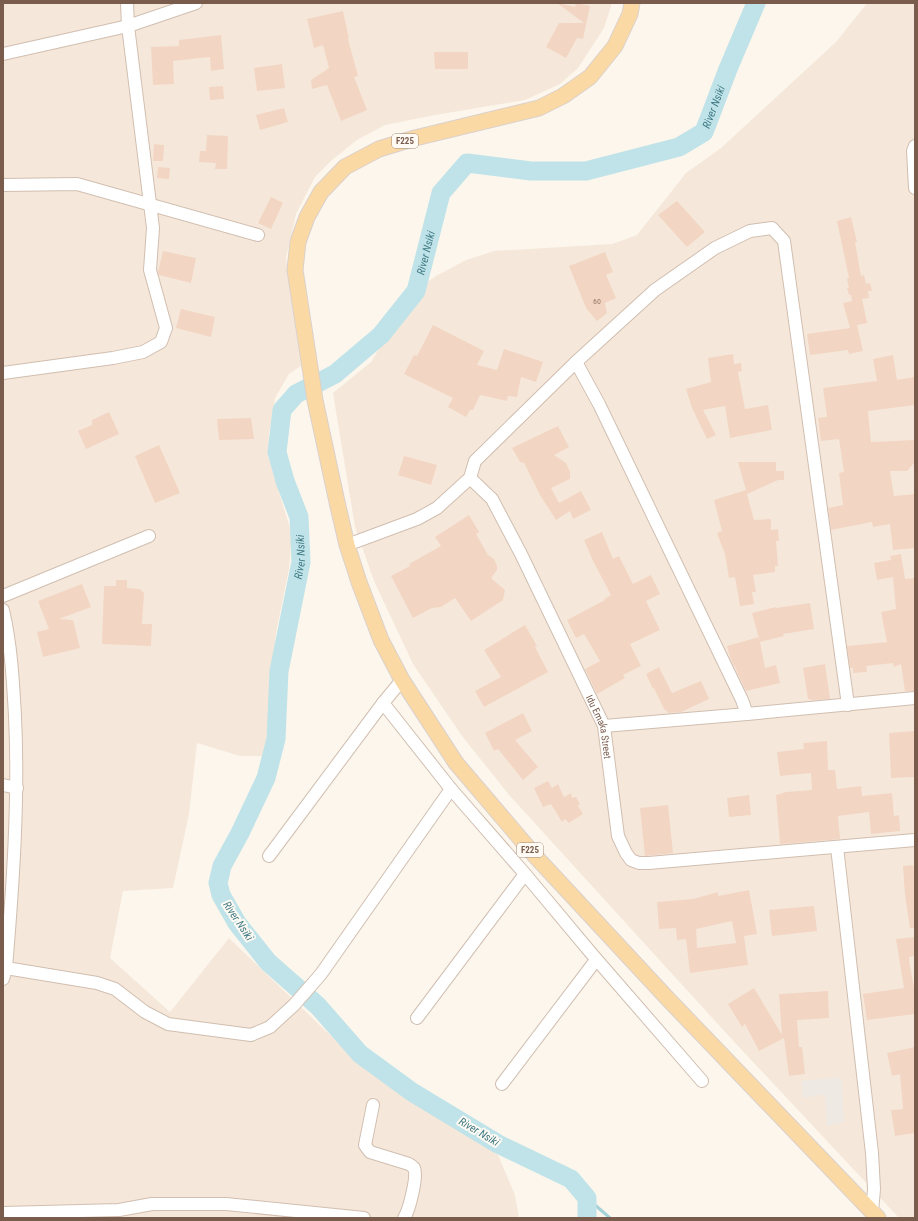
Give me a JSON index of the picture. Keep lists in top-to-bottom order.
{
  "streets": {
    "main road": ["F225"],
    "street": ["Idu Emaka Street"]
  },
  "water": ["River Nsiki"],
  "house_numbers": ["60"]
}
